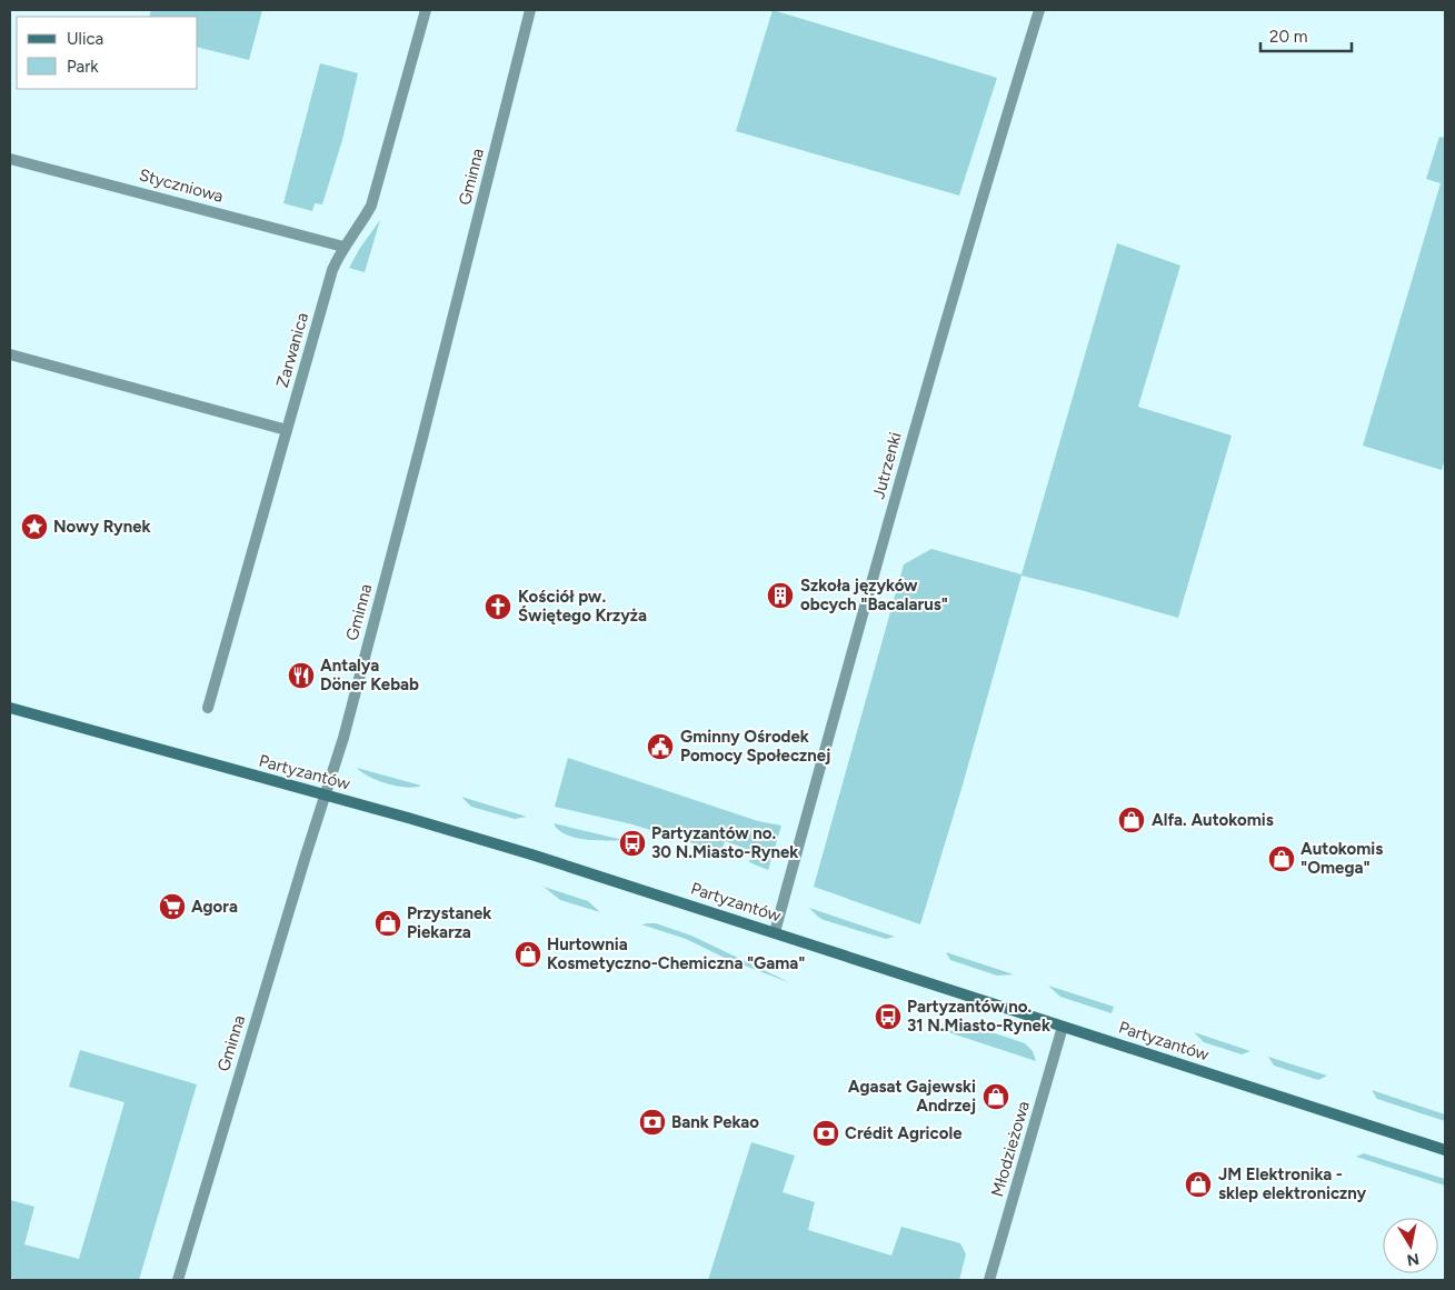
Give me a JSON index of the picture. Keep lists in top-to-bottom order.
{
  "streets": {
    "main road": ["Partyzantów"],
    "street": [
      "Gminna",
      "Styczniowa",
      "Zarwanica",
      "Jutrzenki",
      "Młodzieżowa"
    ]
  },
  "crossings": [
    ["Gminna", "Partyzantów"],
    ["Styczniowa", "Zarwanica"],
    ["Jutrzenki", "Partyzantów"],
    ["Partyzantów", "Młodzieżowa"]
  ],
  "places": {
    "place": ["Nowy Rynek"],
    "building": ["Szkoła języków obcych \"Bacalarus\""],
    "church": ["Kościół pw. Świętego Krzyża"],
    "restaurant": ["Antalya Döner Kebab"],
    "public building": ["Gminny Ośrodek Pomocy Społecznej"],
    "shop": [
      "Alfa. Autokomis",
      "Autokomis \"Omega\"",
      "Przystanek Piekarza",
      "Hurtownia Kosmetyczno-Chemiczna \"Gama\"",
      "Agasat Gajewski Andrzej",
      "JM Elektronika - sklep elektroniczny"
    ],
    "bus stop": ["Partyzantów no. 30 N.Miasto-Rynek", "Partyzantów no. 31 N.Miasto-Rynek"],
    "supermarket": ["Agora"],
    "bank": ["Bank Pekao", "Crédit Agricole"]
  },
  "legend": ["Ulica", "Park"],
  "scale_bar": "20 m",
  "north": "bottom"
}
